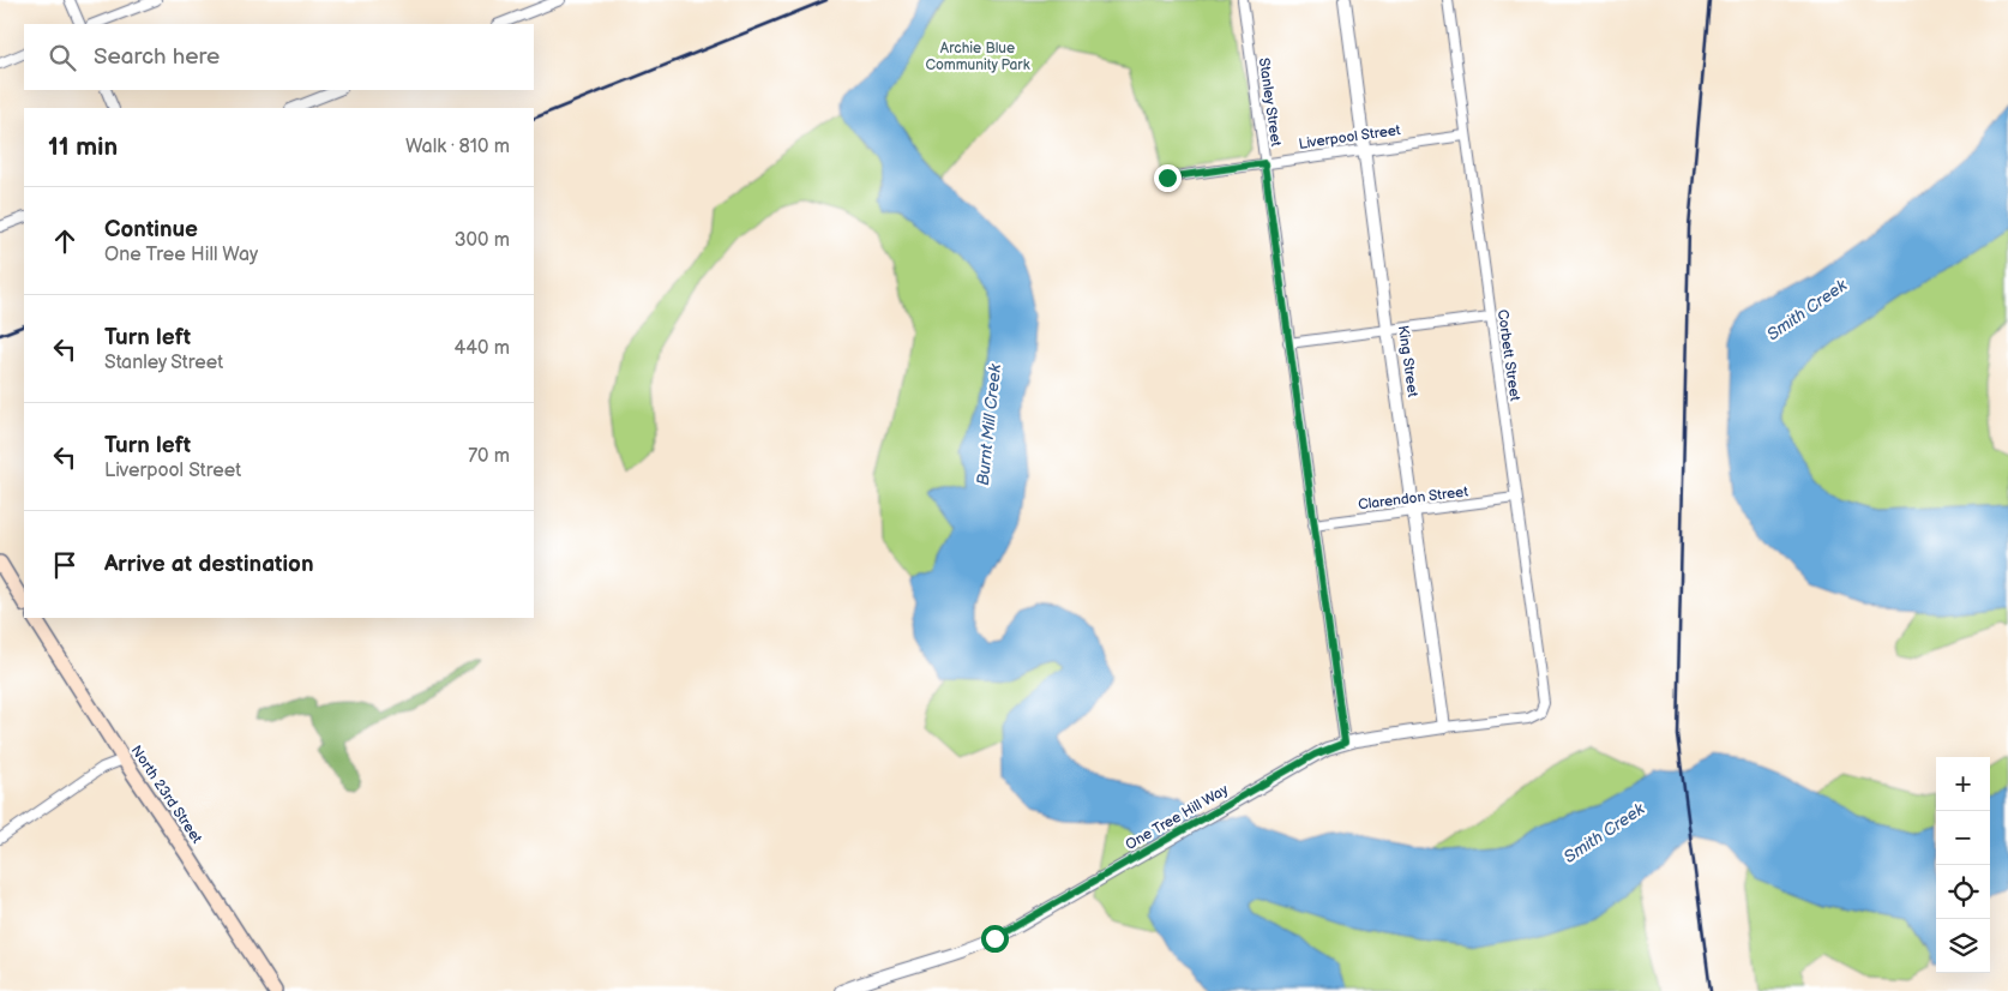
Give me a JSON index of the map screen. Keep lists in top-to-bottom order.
{
  "streets": {
    "main road": ["North 23rd Street"],
    "street": [
      "Stanley Street",
      "Liverpool Street",
      "Corbett Street",
      "King Street",
      "Clarendon Street",
      "One Tree Hill Way"
    ]
  },
  "crossings": [
    ["Stanley Street", "Liverpool Street"],
    ["Stanley Street", "Clarendon Street"],
    ["Stanley Street", "One Tree Hill Way"],
    ["Liverpool Street", "Corbett Street"],
    ["Liverpool Street", "King Street"],
    ["Corbett Street", "Clarendon Street"],
    ["Corbett Street", "One Tree Hill Way"],
    ["King Street", "Clarendon Street"],
    ["King Street", "One Tree Hill Way"]
  ],
  "water": ["Smith Creek", "Burnt Mill Creek"],
  "parks": ["Archie Blue Community Park"],
  "page": {
    "search": "Search here",
    "heading": ["11 min", "Walk · 810 m"],
    "list": [
      ["Continue", "One Tree Hill Way", "300 m"],
      ["Turn left", "Stanley Street", "440 m"],
      ["Turn left", "Liverpool Street", "70 m"],
      "Arrive at destination"
    ],
    "map_buttons": ["+", "−"]
  }
}
